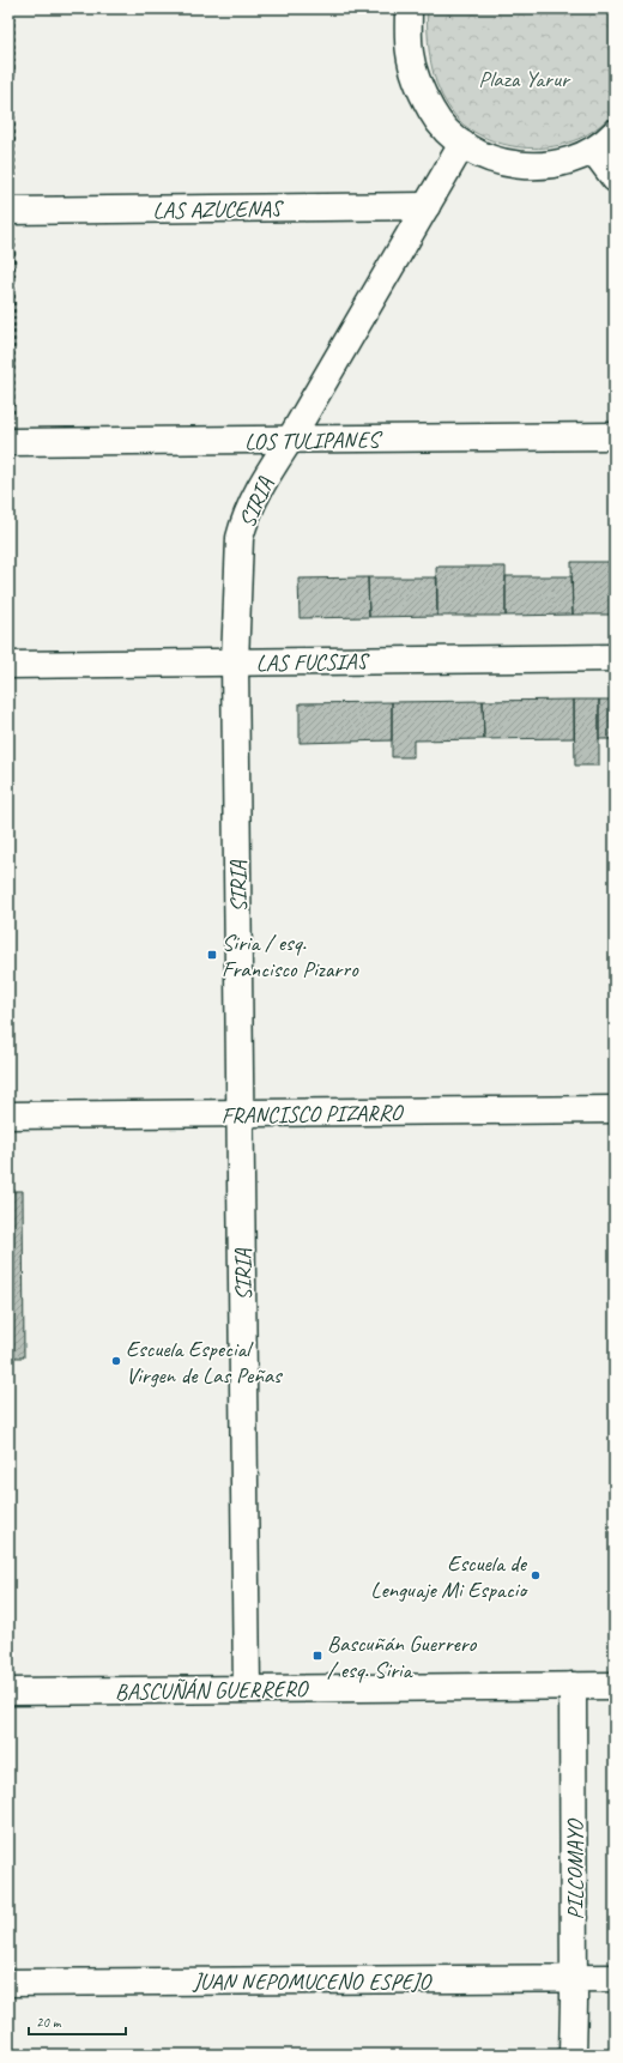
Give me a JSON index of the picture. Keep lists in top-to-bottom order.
{
  "streets": {
    "street": [
      "LAS AZUCENAS",
      "LOS TULIPANES",
      "SIRIA",
      "LAS FUCSIAS",
      "FRANCISCO PIZARRO",
      "BASCUÑÁN GUERRERO",
      "PILCOMAYO",
      "JUAN NEPOMUCENO ESPEJO"
    ]
  },
  "crossings": [
    ["LAS AZUCENAS", "SIRIA"],
    ["LOS TULIPANES", "SIRIA"],
    ["SIRIA", "LAS FUCSIAS"],
    ["SIRIA", "FRANCISCO PIZARRO"],
    ["SIRIA", "BASCUÑÁN GUERRERO"],
    ["BASCUÑÁN GUERRERO", "PILCOMAYO"],
    ["PILCOMAYO", "JUAN NEPOMUCENO ESPEJO"]
  ],
  "parks": ["Plaza Yarur"],
  "places": {
    "transit": ["Siria / esq. Francisco Pizarro", "Bascuñán Guerrero / esq. Siria"],
    "other": ["Escuela Especial Virgen de Las Peñas", "Escuela de Lenguaje Mi Espacio"]
  },
  "scale_bar": "20 m"
}
